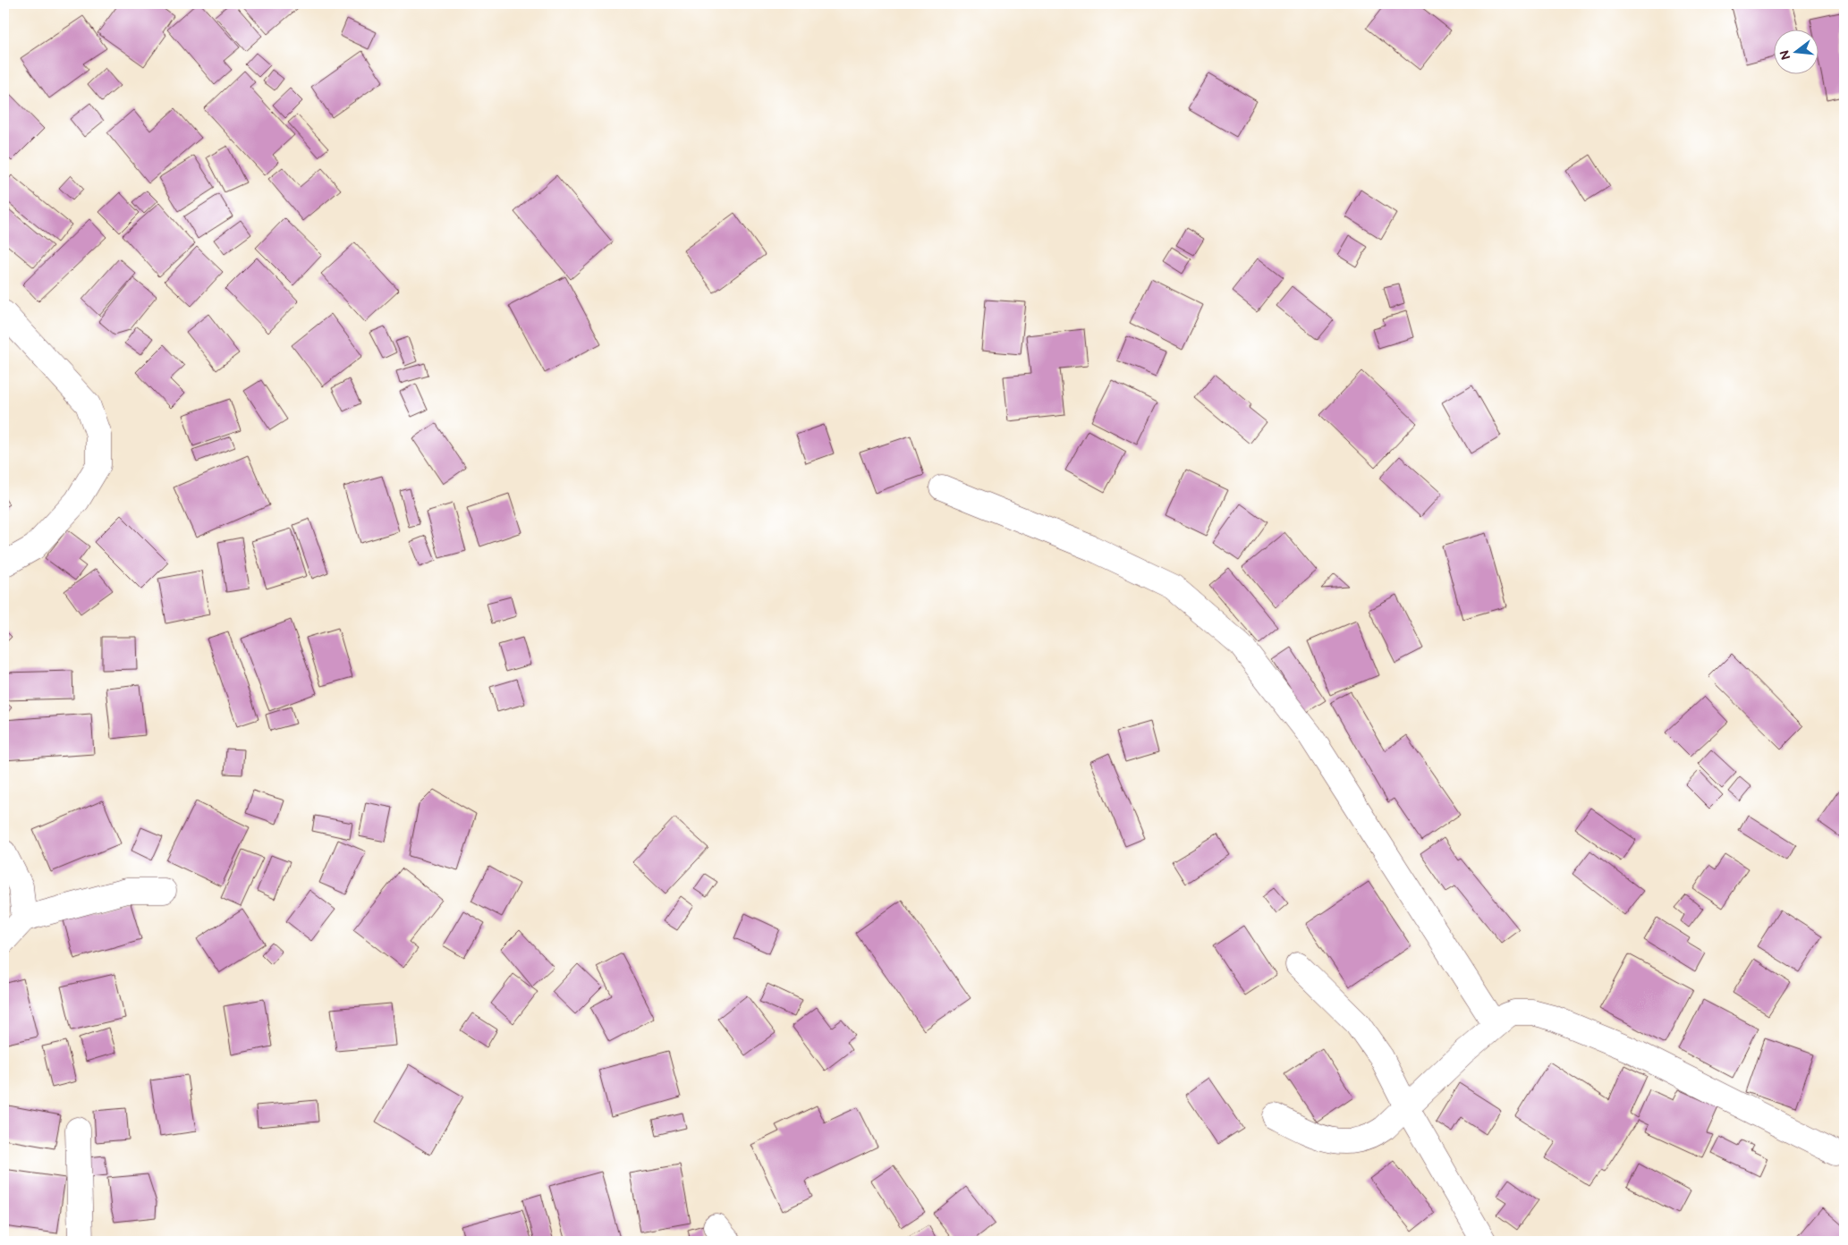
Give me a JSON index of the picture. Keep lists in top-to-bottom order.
{
  "north": "left"
}
